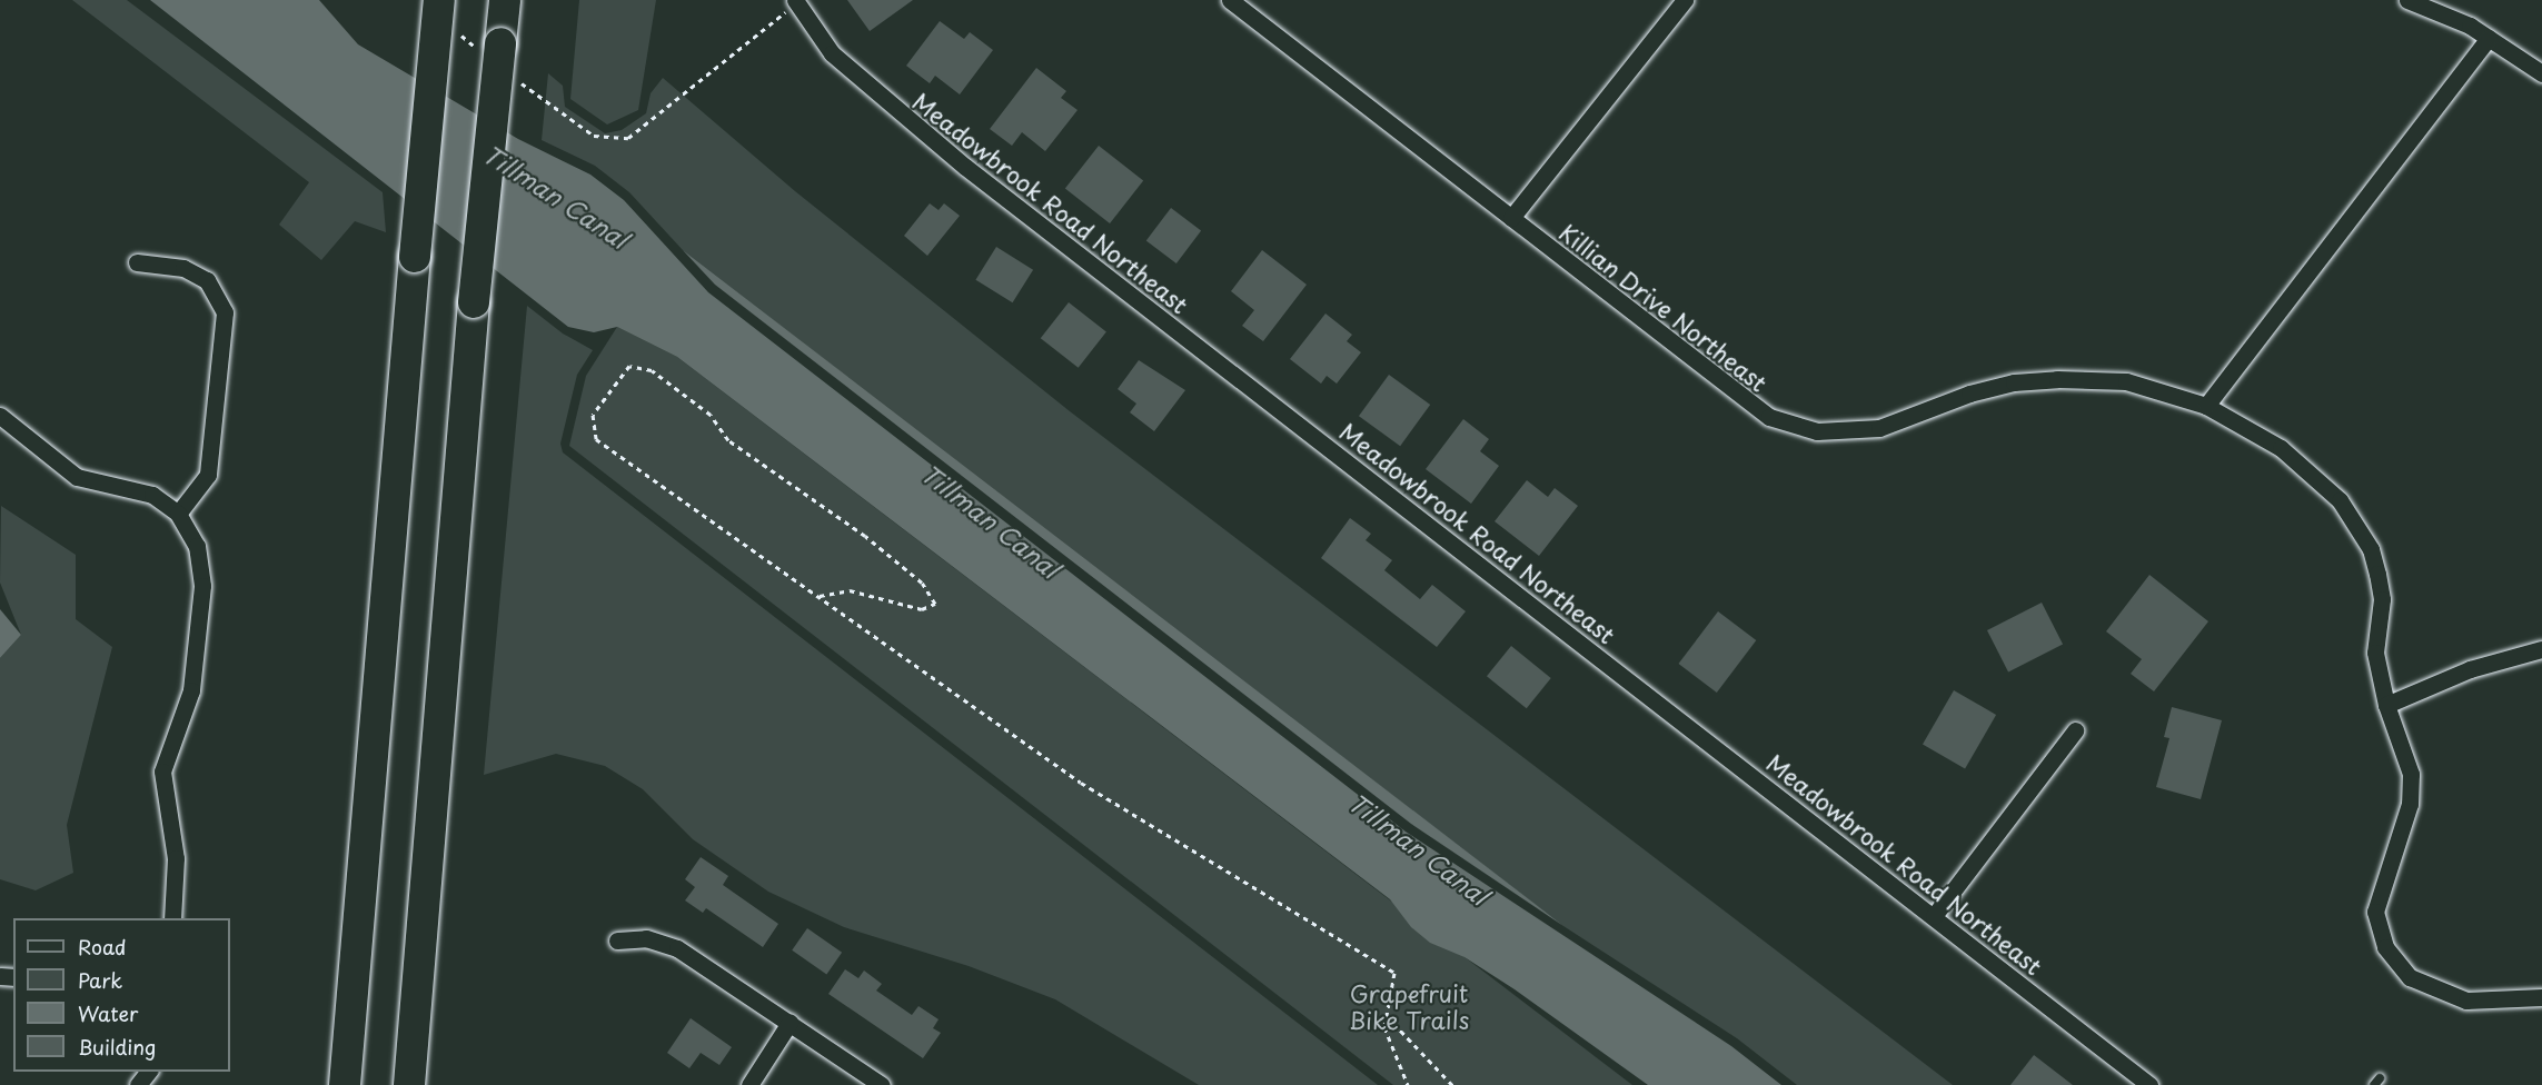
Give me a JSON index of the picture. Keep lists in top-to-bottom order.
{
  "streets": {
    "street": ["Meadowbrook Road Northeast", "Killian Drive Northeast"]
  },
  "water": ["Tillman Canal"],
  "parks": ["Grapefruit Bike Trails"],
  "legend": [
    "Road",
    "Park",
    "Water",
    "Building"
  ]
}
